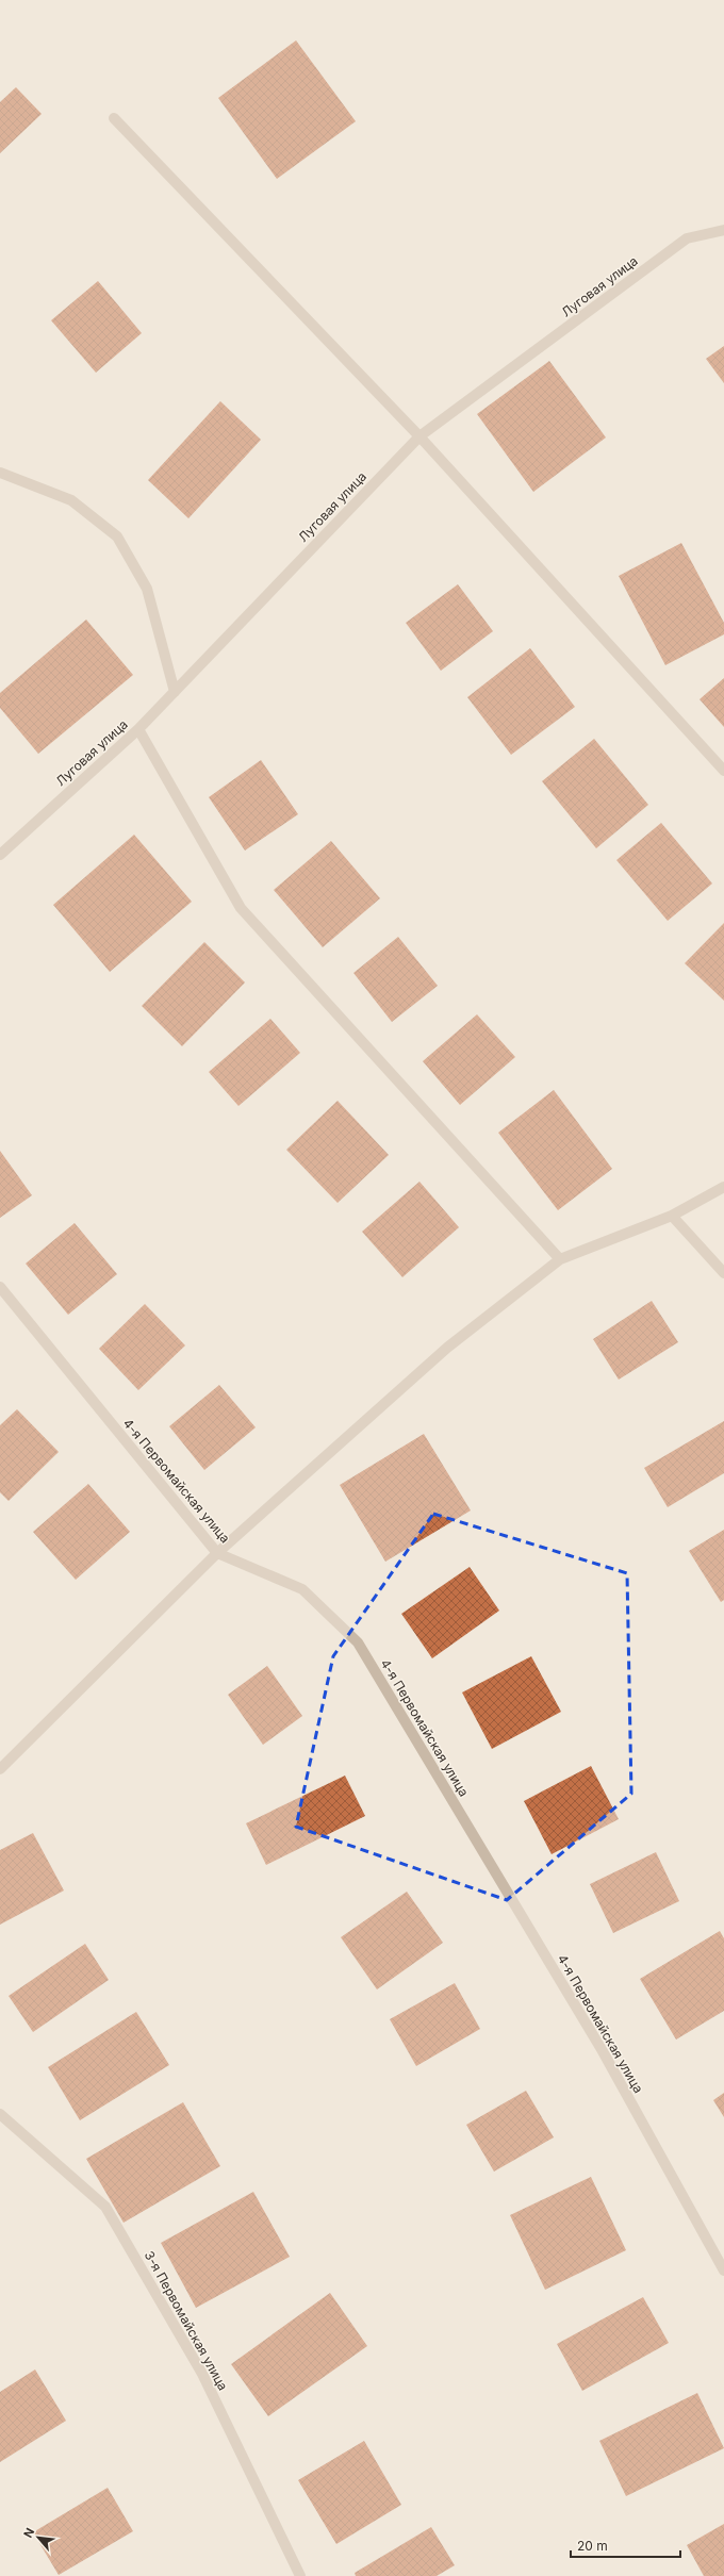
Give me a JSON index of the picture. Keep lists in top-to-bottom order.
{
  "streets": {
    "street": ["Луговая улица", "4-я Первомайская улица", "3-я Первомайская улица"]
  },
  "scale_bar": "20 m",
  "north": "top left"
}
